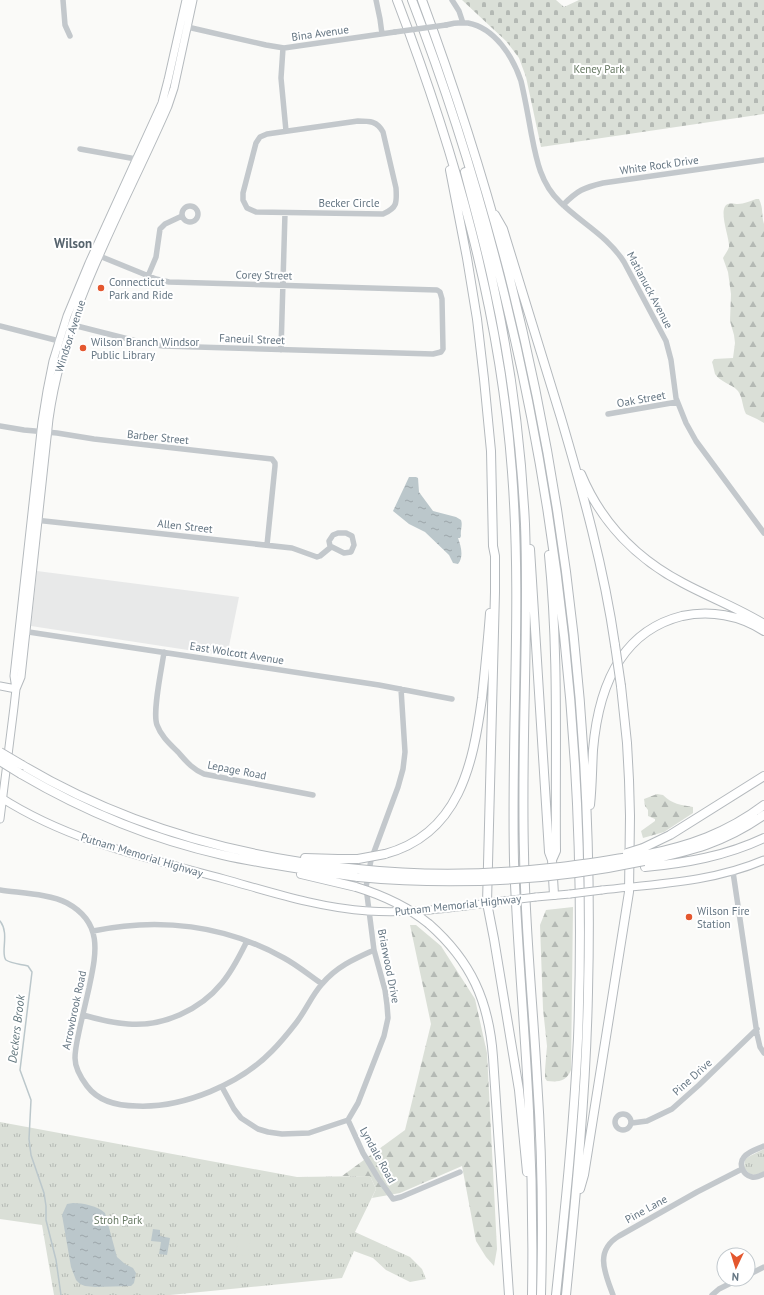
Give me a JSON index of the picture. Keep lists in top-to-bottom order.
{
  "streets": {
    "main road": ["Windsor Avenue", "Putnam Memorial Highway"],
    "street": [
      "Bina Avenue",
      "White Rock Drive",
      "Becker Circle",
      "Corey Street",
      "Matianuck Avenue",
      "Faneuil Street",
      "Oak Street",
      "Barber Street",
      "Allen Street",
      "East Wolcott Avenue",
      "Lepage Road",
      "Briarwood Drive",
      "Arrowbrook Road",
      "Pine Drive",
      "Lyndale Road",
      "Pine Lane"
    ]
  },
  "crossings": [
    ["Bina Avenue", "Matianuck Avenue"],
    ["Bina Avenue", "Windsor Avenue"],
    ["White Rock Drive", "Matianuck Avenue"],
    ["Corey Street", "Windsor Avenue"],
    ["Corey Street", "Faneuil Street"],
    ["Matianuck Avenue", "Oak Street"],
    ["Windsor Avenue", "Faneuil Street"],
    ["Windsor Avenue", "Barber Street"],
    ["Windsor Avenue", "Allen Street"],
    ["Windsor Avenue", "East Wolcott Avenue"],
    ["Windsor Avenue", "Putnam Memorial Highway"],
    ["Barber Street", "Allen Street"],
    ["East Wolcott Avenue", "Lepage Road"],
    ["East Wolcott Avenue", "Briarwood Drive"],
    ["Putnam Memorial Highway", "Briarwood Drive"],
    ["Briarwood Drive", "Arrowbrook Road"],
    ["Briarwood Drive", "Lyndale Road"]
  ],
  "districts": ["Wilson"],
  "water": ["Deckers Brook"],
  "parks": ["Keney Park", "Stroh Park"],
  "places": ["Connecticut Park and Ride", "Wilson Branch Windsor Public Library", "Wilson Fire Station"],
  "north": "bottom"
}
